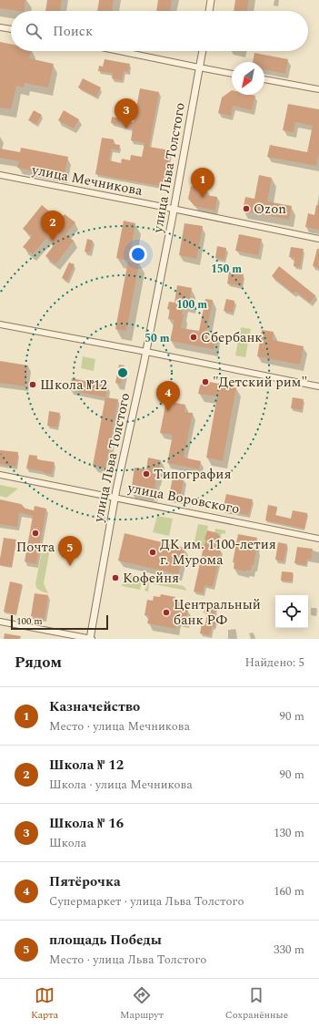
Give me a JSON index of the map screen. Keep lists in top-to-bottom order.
{
  "streets": {
    "street": ["улица Льва Толстого", "улица Мечникова", "улица Воровского"]
  },
  "crossings": [
    ["улица Льва Толстого", "улица Мечникова"],
    ["улица Льва Толстого", "улица Воровского"]
  ],
  "places": [
    "Ozon",
    "Сбербанк",
    "\"Детский рим\"",
    "Школа №12",
    "Типография",
    "Почта",
    "ДК им. 1100-летия г. Мурома",
    "Кофейня",
    "Центральный банк РФ"
  ],
  "scale_bar": "100 m",
  "north": "bottom left",
  "page": {
    "search": "Поиск",
    "pins": [
      "3",
      "1",
      "2",
      "4",
      "5"
    ],
    "scale": "100 m",
    "heading": ["Рядом", "Найдено: 5"],
    "list": [
      {
        "mark": "1",
        "name": "Казначейство",
        "note": "Место · улица Мечникова",
        "value": "90 m"
      },
      {
        "mark": "2",
        "name": "Школа № 12",
        "note": "Школа · улица Мечникова",
        "value": "90 m"
      },
      {
        "mark": "3",
        "name": "Школа № 16",
        "note": "Школа",
        "value": "130 m"
      },
      {
        "mark": "4",
        "name": "Пятёрочка",
        "note": "Супермаркет · улица Льва Толстого",
        "value": "160 m"
      },
      {
        "mark": "5",
        "name": "площадь Победы",
        "note": "Место · улица Льва Толстого",
        "value": "330 m"
      }
    ],
    "nav": ["Карта", "Маршрут", "Сохранённые"]
  },
  "rings": ["150 m", "100 m", "50 m"]
}
